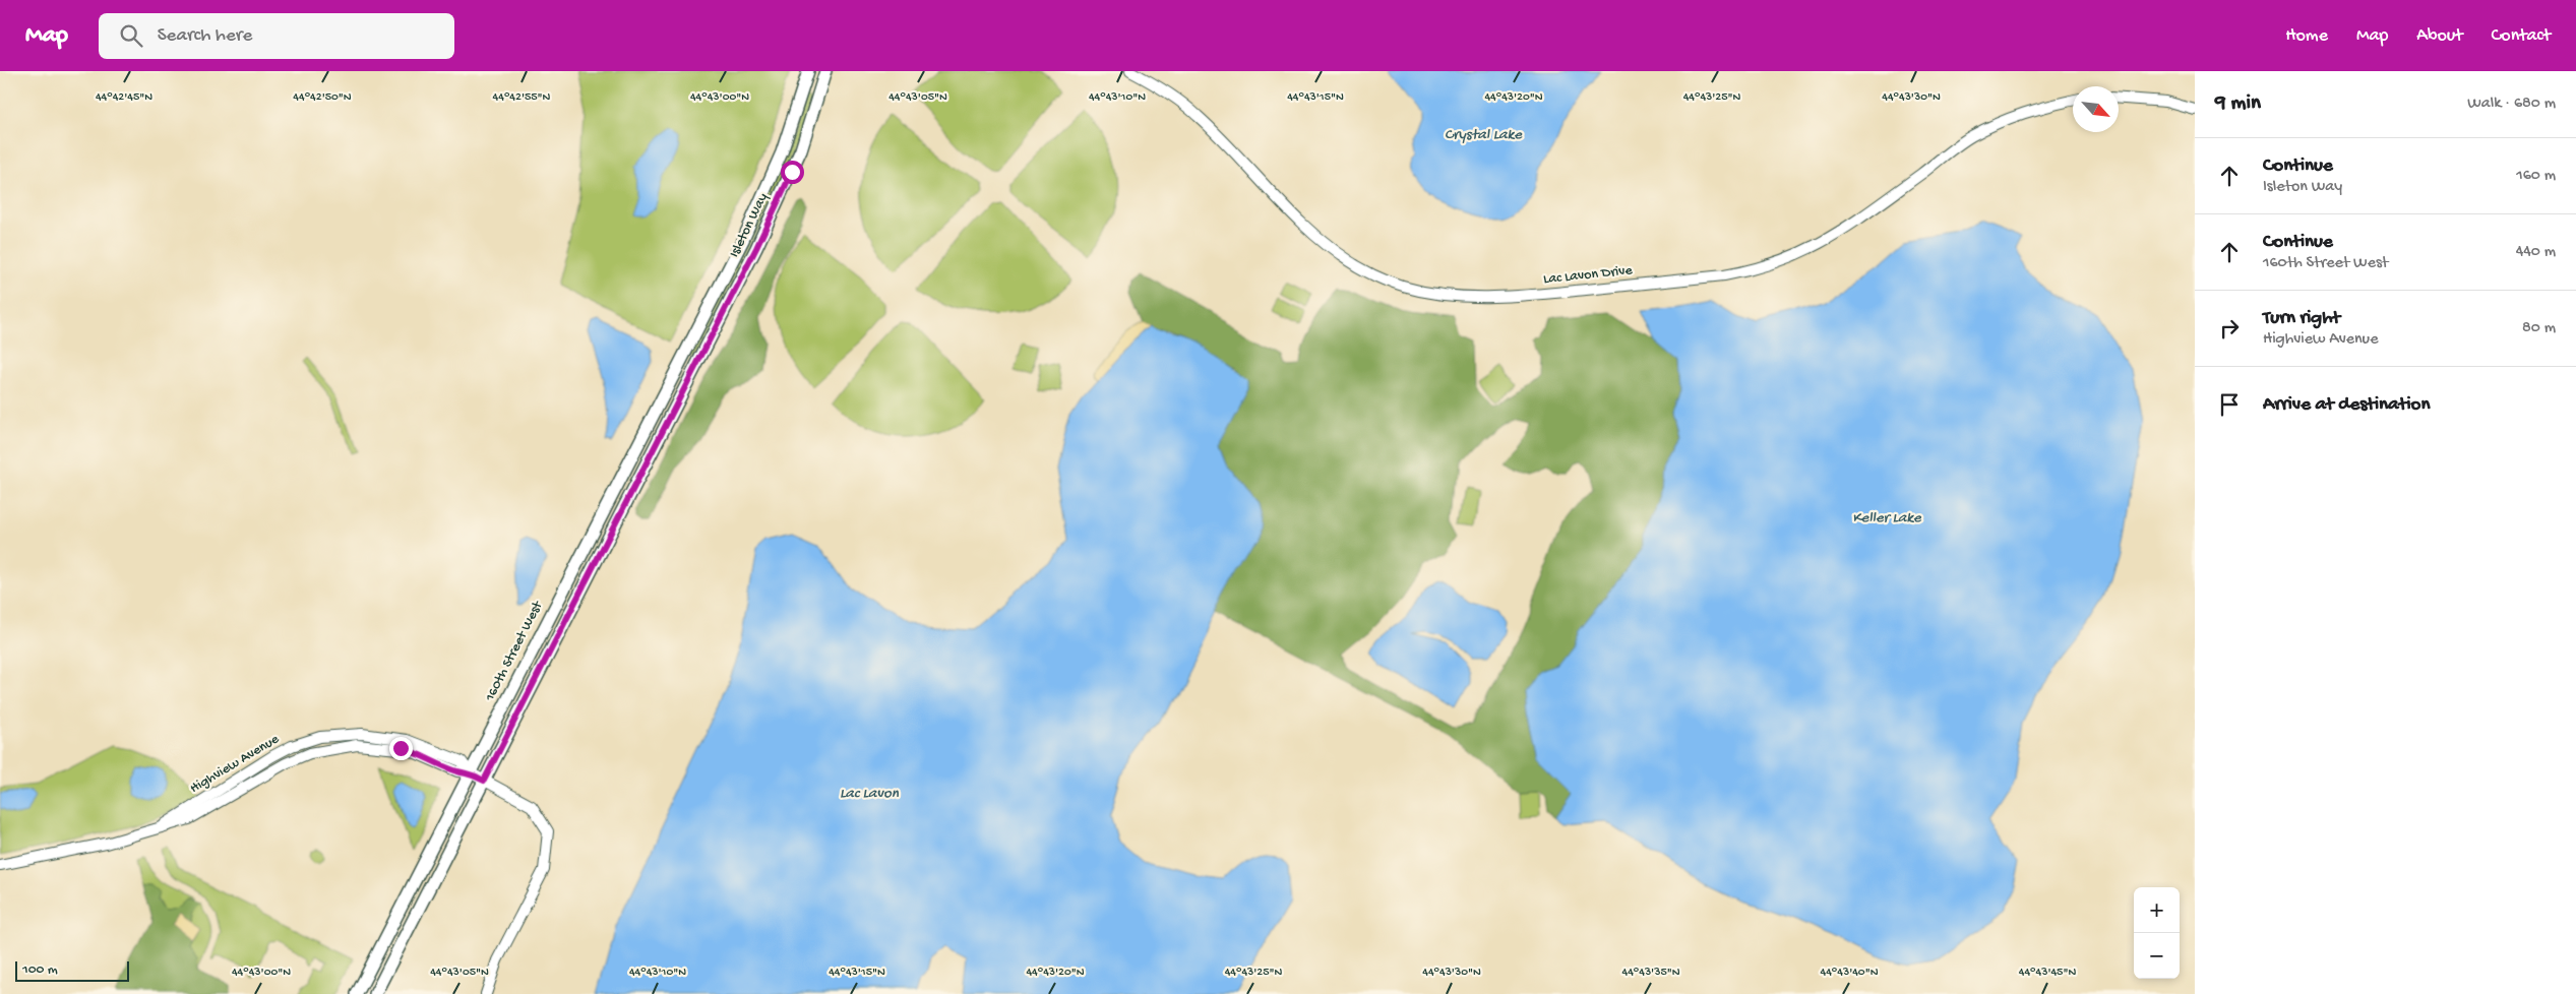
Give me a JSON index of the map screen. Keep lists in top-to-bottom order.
{
  "streets": {
    "main road": ["Isleton Way", "160th Street West"],
    "street": ["Lac Lavon Drive", "Highview Avenue"]
  },
  "crossings": [
    ["Isleton Way", "160th Street West"],
    ["Isleton Way", "Highview Avenue"],
    ["160th Street West", "Highview Avenue"]
  ],
  "water": ["Crystal Lake", "Keller Lake", "Lac Lavon"],
  "scale_bar": "100 m",
  "north": "bottom right",
  "page": {
    "header": "Map",
    "search": "Search here",
    "nav": [
      "Home",
      "Map",
      "About",
      "Contact"
    ],
    "heading": ["9 min", "Walk · 680 m"],
    "list": [
      ["Continue", "Isleton Way", "160 m"],
      ["Continue", "160th Street West", "440 m"],
      ["Turn right", "Highview Avenue", "80 m"],
      "Arrive at destination"
    ],
    "map_buttons": ["+", "−"],
    "scale": "100 m"
  },
  "coordinates": [
    "44°42'45\"N",
    "44°42'50\"N",
    "44°42'55\"N",
    "44°43'00\"N",
    "44°43'05\"N",
    "44°43'10\"N",
    "44°43'15\"N",
    "44°43'20\"N",
    "44°43'25\"N",
    "44°43'30\"N",
    "44°43'35\"N",
    "44°43'40\"N",
    "44°43'45\"N"
  ]
}
